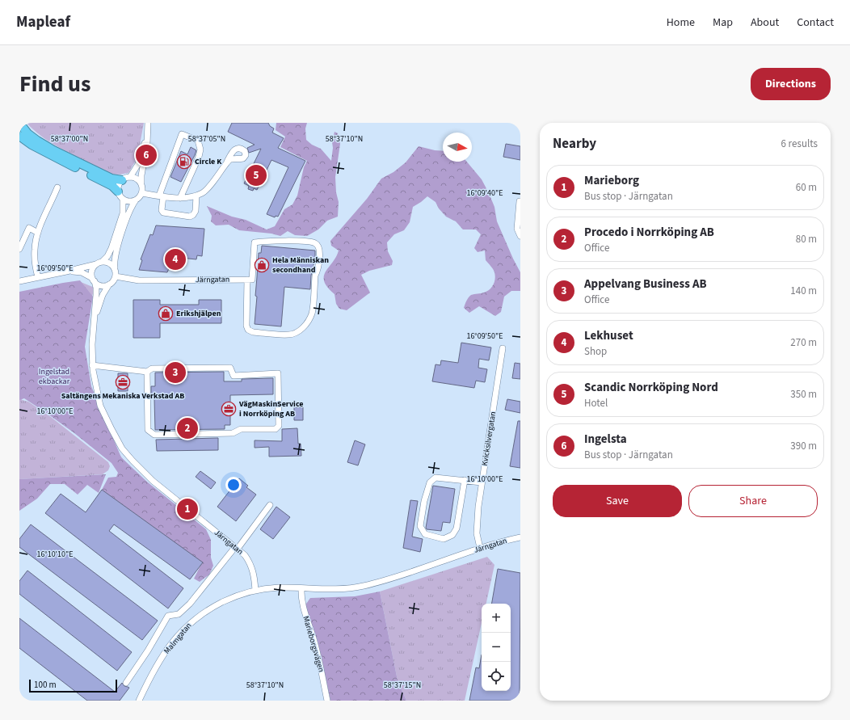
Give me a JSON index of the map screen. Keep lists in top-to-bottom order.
{
  "streets": {
    "street": [
      "Järngatan",
      "Kvicksilvergatan",
      "Malmgatan",
      "Marieborgsvägen"
    ]
  },
  "crossings": [
    ["Järngatan", "Kvicksilvergatan"],
    ["Järngatan", "Malmgatan"],
    ["Järngatan", "Marieborgsvägen"]
  ],
  "parks": ["Ingelstad ekbackar"],
  "places": {
    "fuel station": ["Circle K"],
    "shop": ["Hela Människan secondhand", "Erikshjälpen"],
    "office": ["Saltängens Mekaniska Verkstad AB", "VägMaskinService i Norrköping AB"]
  },
  "scale_bar": "100 m",
  "north": "right",
  "page": {
    "header": "Mapleaf",
    "nav": [
      "Home",
      "Map",
      "About",
      "Contact"
    ],
    "title": "Find us",
    "buttons": [
      "Directions",
      ["Save", "Share"]
    ],
    "heading": ["Nearby", "6 results"],
    "pins": [
      "6",
      "5",
      "4",
      "3",
      "2",
      "1"
    ],
    "list": [
      {
        "mark": "1",
        "name": "Marieborg",
        "note": "Bus stop · Järngatan",
        "value": "60 m"
      },
      {
        "mark": "2",
        "name": "Procedo i Norrköping AB",
        "note": "Office",
        "value": "80 m"
      },
      {
        "mark": "3",
        "name": "Appelvang Business AB",
        "note": "Office",
        "value": "140 m"
      },
      {
        "mark": "4",
        "name": "Lekhuset",
        "note": "Shop",
        "value": "270 m"
      },
      {
        "mark": "5",
        "name": "Scandic Norrköping Nord",
        "note": "Hotel",
        "value": "350 m"
      },
      {
        "mark": "6",
        "name": "Ingelsta",
        "note": "Bus stop · Järngatan",
        "value": "390 m"
      }
    ],
    "map_buttons": ["+", "−"],
    "scale": "100 m"
  },
  "coordinates": [
    "58°37'00\"N",
    "58°37'05\"N",
    "58°37'10\"N",
    "16°09'40\"E",
    "16°09'50\"E",
    "16°10'00\"E",
    "16°10'10\"E",
    "58°37'15\"N"
  ]
}
